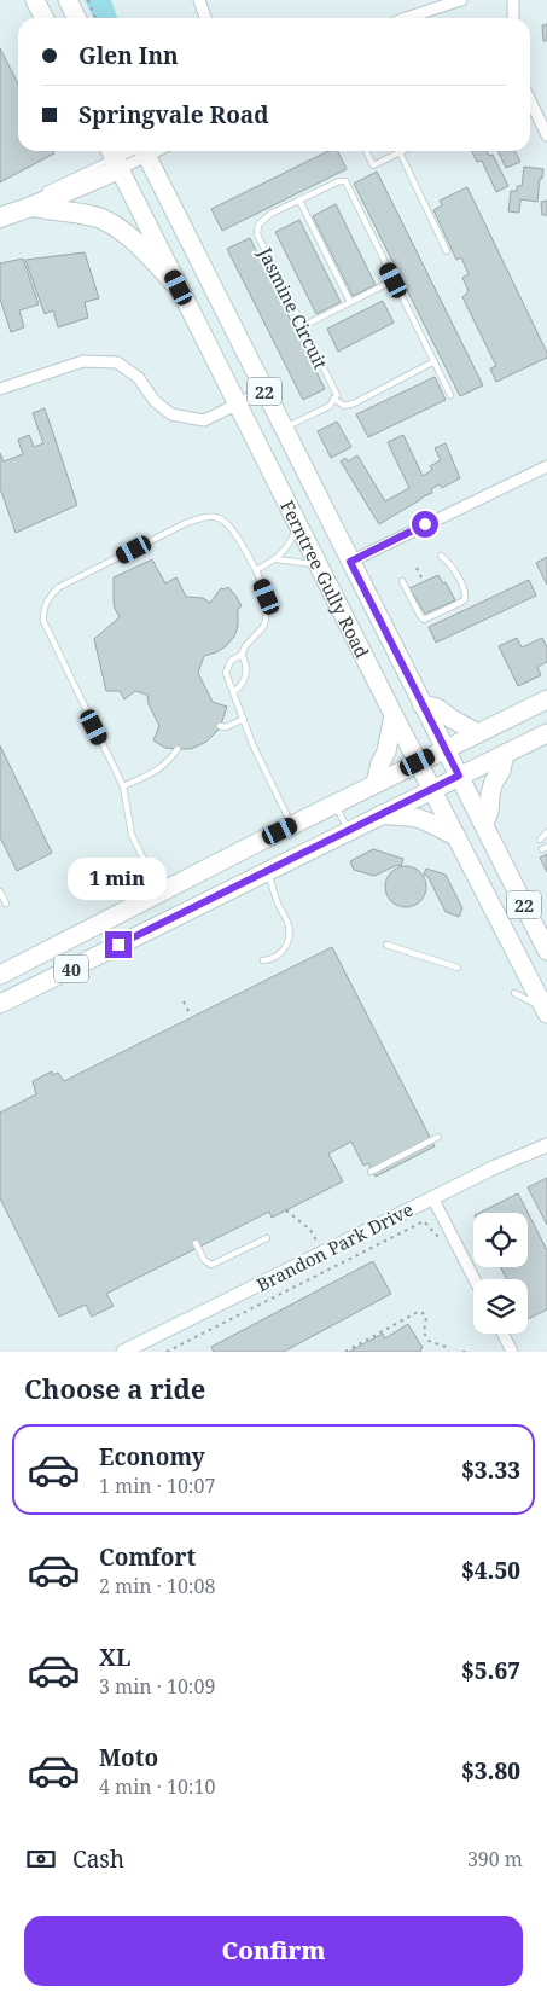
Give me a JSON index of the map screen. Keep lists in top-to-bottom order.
{
  "streets": {
    "main road": ["22", "Ferntree Gully Road", "40"],
    "street": ["Brandon Park Drive"],
    "lane": ["Jasmine Circuit"]
  },
  "crossings": [
    ["Ferntree Gully Road", "40"]
  ],
  "page": {
    "banner": ["Glen Inn", "Springvale Road"],
    "bubble": "1 min",
    "heading": "Choose a ride",
    "list": [
      {
        "name": "Economy",
        "note": "1 min · 10:07",
        "value": "$3.33"
      },
      {
        "name": "Comfort",
        "note": "2 min · 10:08",
        "value": "$4.50"
      },
      {
        "name": "XL",
        "note": "3 min · 10:09",
        "value": "$5.67"
      },
      {
        "name": "Moto",
        "note": "4 min · 10:10",
        "value": "$3.80"
      }
    ],
    "pay": ["Cash", "390 m"],
    "buttons": "Confirm"
  }
}
